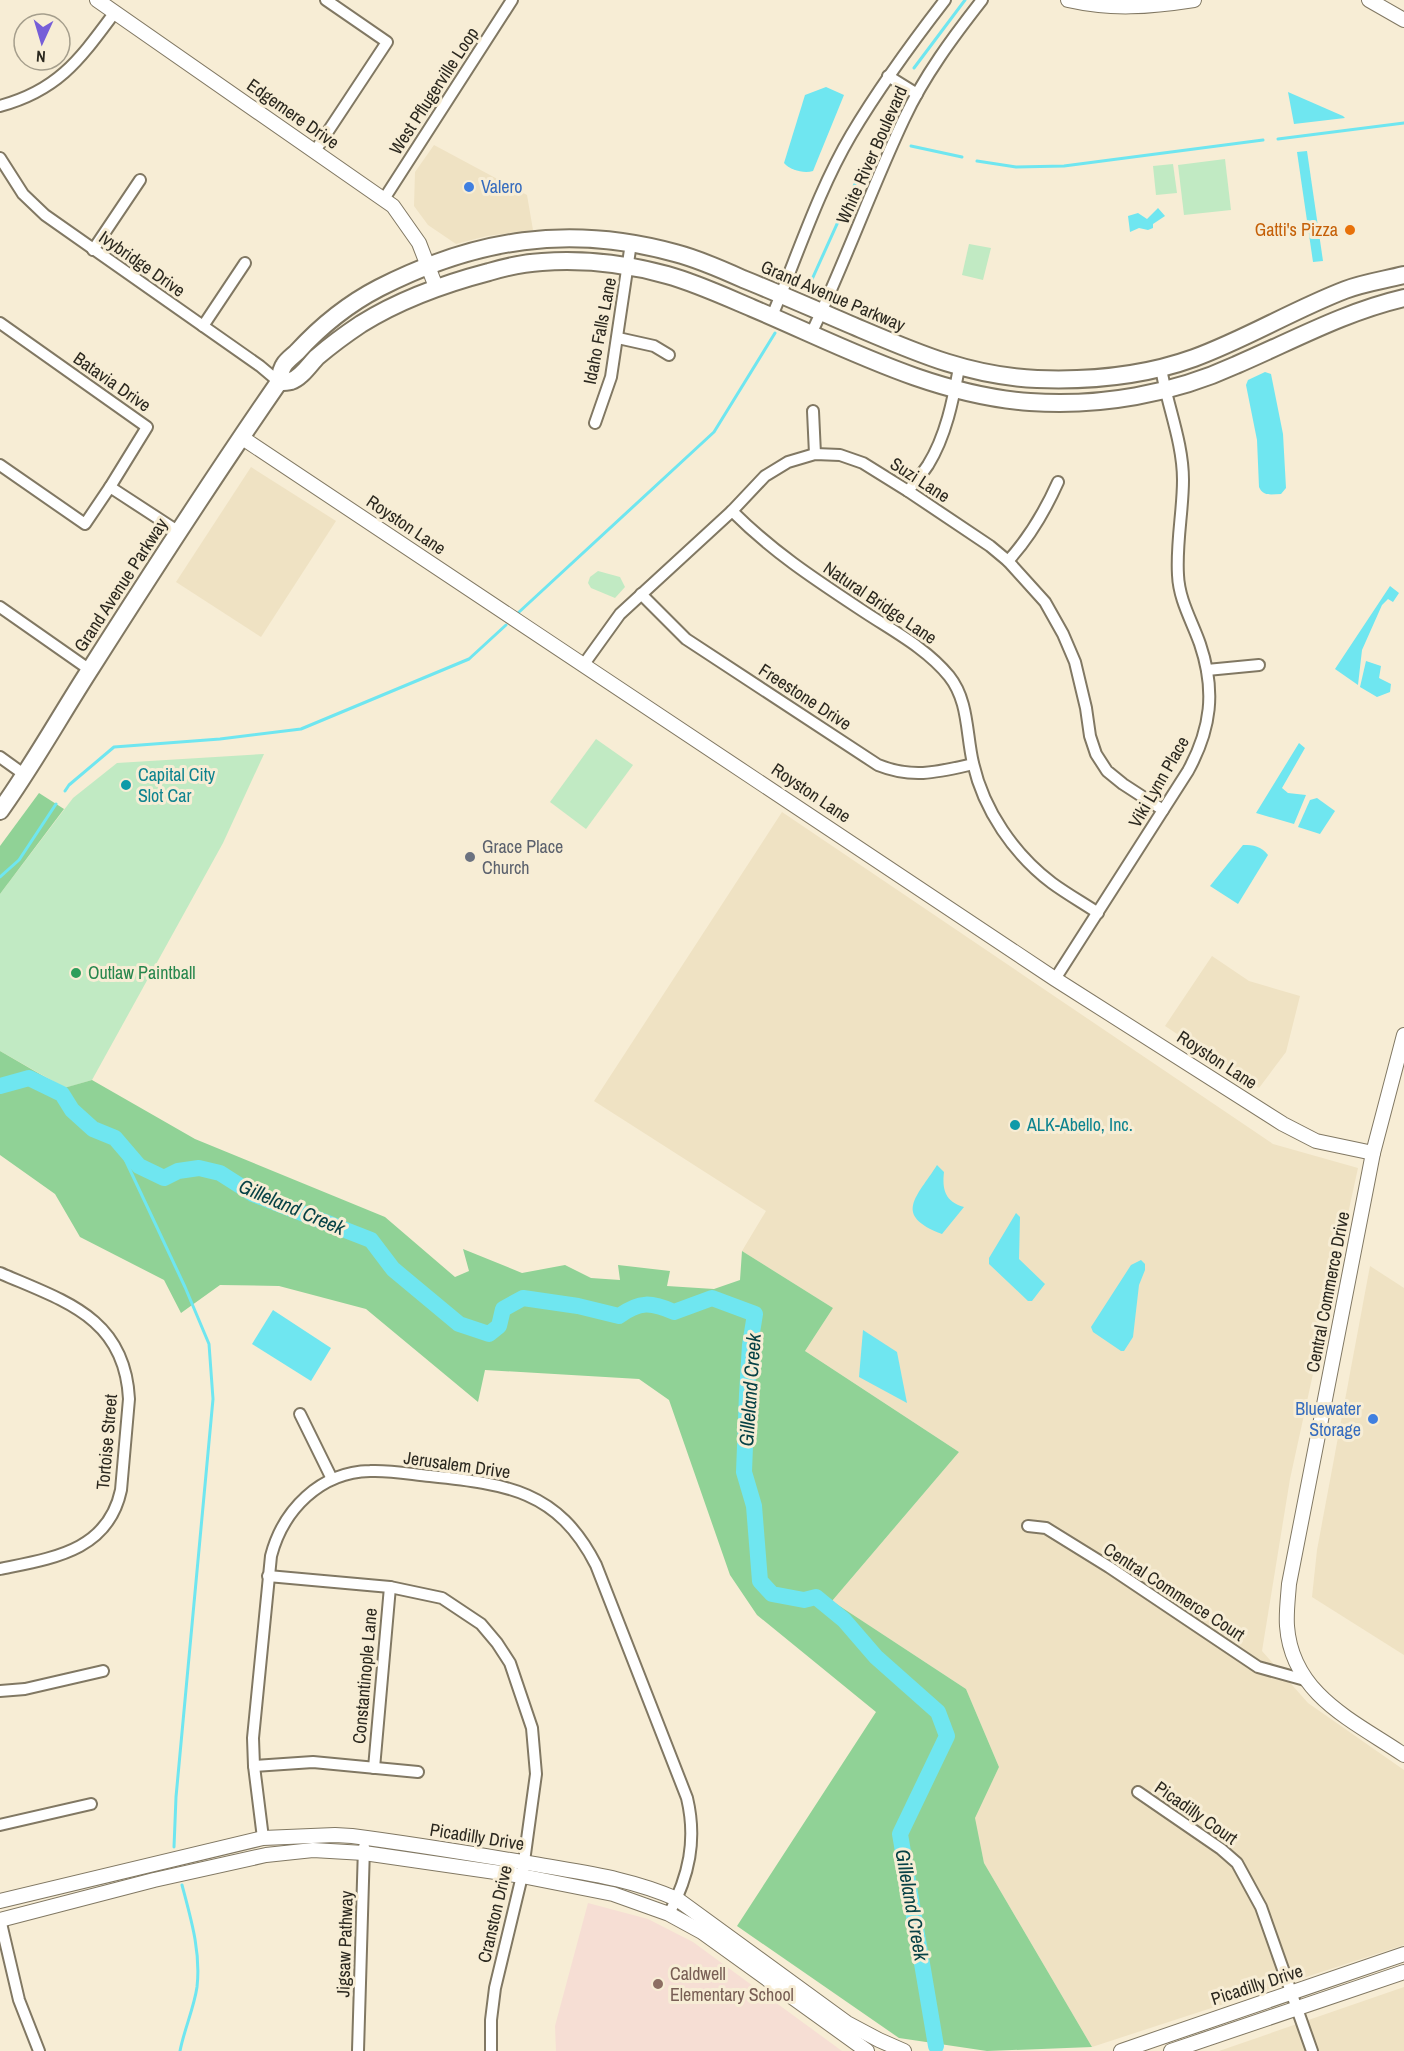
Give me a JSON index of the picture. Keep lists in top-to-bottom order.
{
  "streets": {
    "main road": ["Grand Avenue Parkway"],
    "street": [
      "West Pflugerville Loop",
      "Edgemere Drive",
      "White River Boulevard",
      "Ivybridge Drive",
      "Idaho Falls Lane",
      "Batavia Drive",
      "Suzi Lane",
      "Royston Lane",
      "Natural Bridge Lane",
      "Freestone Drive",
      "Viki Lynn Place",
      "Central Commerce Drive",
      "Tortoise Street",
      "Jerusalem Drive",
      "Central Commerce Court",
      "Constantinople Lane",
      "Picadilly Court",
      "Picadilly Drive",
      "Cranston Drive",
      "Jigsaw Pathway"
    ]
  },
  "crossings": [
    ["West Pflugerville Loop", "Edgemere Drive"],
    ["Edgemere Drive", "Grand Avenue Parkway"],
    ["White River Boulevard", "Grand Avenue Parkway"],
    ["Ivybridge Drive", "Grand Avenue Parkway"],
    ["Grand Avenue Parkway", "Idaho Falls Lane"],
    ["Grand Avenue Parkway", "Royston Lane"],
    ["Grand Avenue Parkway", "Viki Lynn Place"],
    ["Suzi Lane", "Royston Lane"],
    ["Suzi Lane", "Natural Bridge Lane"],
    ["Suzi Lane", "Freestone Drive"],
    ["Suzi Lane", "Viki Lynn Place"],
    ["Royston Lane", "Viki Lynn Place"],
    ["Royston Lane", "Central Commerce Drive"],
    ["Natural Bridge Lane", "Freestone Drive"],
    ["Natural Bridge Lane", "Viki Lynn Place"],
    ["Central Commerce Drive", "Central Commerce Court"],
    ["Jerusalem Drive", "Picadilly Drive"],
    ["Jerusalem Drive", "Cranston Drive"],
    ["Constantinople Lane", "Cranston Drive"],
    ["Picadilly Court", "Picadilly Drive"],
    ["Picadilly Drive", "Cranston Drive"],
    ["Picadilly Drive", "Jigsaw Pathway"]
  ],
  "water": ["Gilleland Creek"],
  "places": [
    "Valero",
    "Gatti's Pizza",
    "Capital City Slot Car",
    "Grace Place Church",
    "Outlaw Paintball",
    "ALK-Abello, Inc.",
    "Bluewater Storage",
    "Caldwell Elementary School"
  ],
  "north": "bottom"
}
